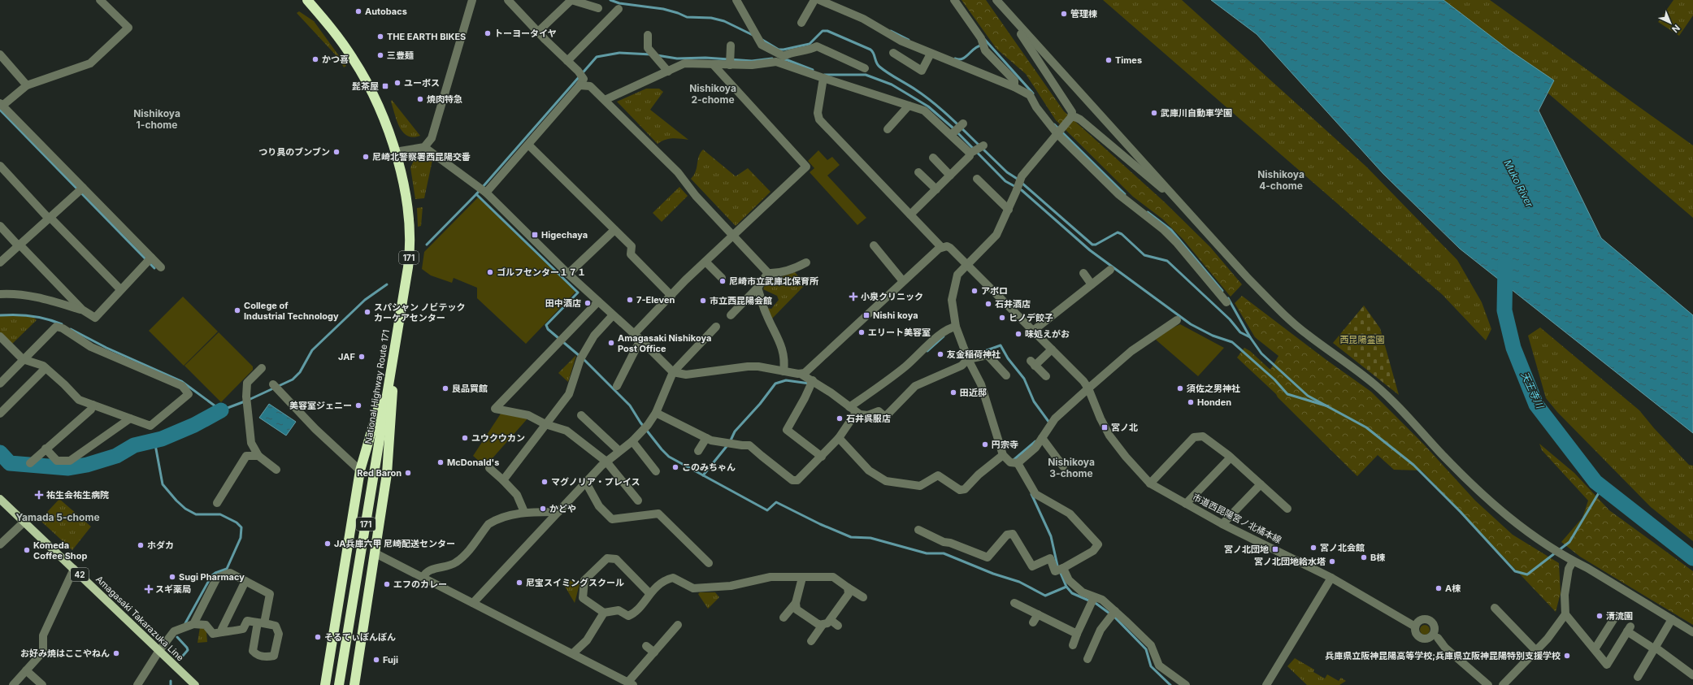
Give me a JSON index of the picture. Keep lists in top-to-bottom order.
{
  "streets": {
    "highway": ["171", "National Highway Route 171"],
    "main road": ["42", "Amagasaki Takarazuka Line"],
    "street": ["市道西昆陽宮ノ北橘本線"]
  },
  "districts": [
    "Nishikoya 2-chome",
    "Nishikoya 1-chome",
    "Nishikoya 4-chome",
    "Nishikoya 3-chome",
    "Yamada 5-chome"
  ],
  "water": ["Muko River", "天王寺川"],
  "parks": ["西昆陽霊園"],
  "places": {
    "other": [
      "Autobacs",
      "管理棟",
      "トーヨータイヤ",
      "THE EARTH BIKES",
      "三豊麺",
      "かつ喜",
      "Times",
      "ユーポス",
      "焼肉特急",
      "武庫川自動車学園",
      "つり具のブンブン",
      "尼崎北警察署西昆陽交番",
      "ゴルフセンター１７１",
      "尼崎市立武庫北保育所",
      "アポロ",
      "7-Eleven",
      "市立西昆陽会館",
      "田中酒店",
      "石井酒店",
      "College of Industrial Technology",
      "スパシャン ノビテック カーケアセンター",
      "ヒノデ餃子",
      "エリート美容室",
      "味処えがお",
      "Amagasaki Nishikoya Post Office",
      "友金稲荷神社",
      "JAF",
      "良品買館",
      "須佐之男神社",
      "田近邸",
      "Honden",
      "美容室ジェニー",
      "石井呉服店",
      "ユウクウカン",
      "円宗寺",
      "McDonald's",
      "このみちゃん",
      "Red Baron",
      "マグノリア・プレイス",
      "かどや",
      "JA兵庫六甲 尼崎配送センター",
      "ホダカ",
      "宮ノ北会館",
      "Komeda Coffee Shop",
      "B棟",
      "宮ノ北団地給水塔",
      "Sugi Pharmacy",
      "尼宝スイミングスクール",
      "エフのカレー",
      "A棟",
      "清流園",
      "そるてぃぼんぼん",
      "お好み焼はここやねん",
      "兵庫県立阪神昆陽高等学校;兵庫県立阪神昆陽特別支援学校",
      "Fuji"
    ],
    "transit": [
      "髭茶屋",
      "Higechaya",
      "Nishi koya",
      "宮ノ北",
      "宮ノ北団地"
    ],
    "health": ["小泉クリニック", "祐生会祐生病院", "スギ薬局"]
  },
  "north": "bottom right"
}
